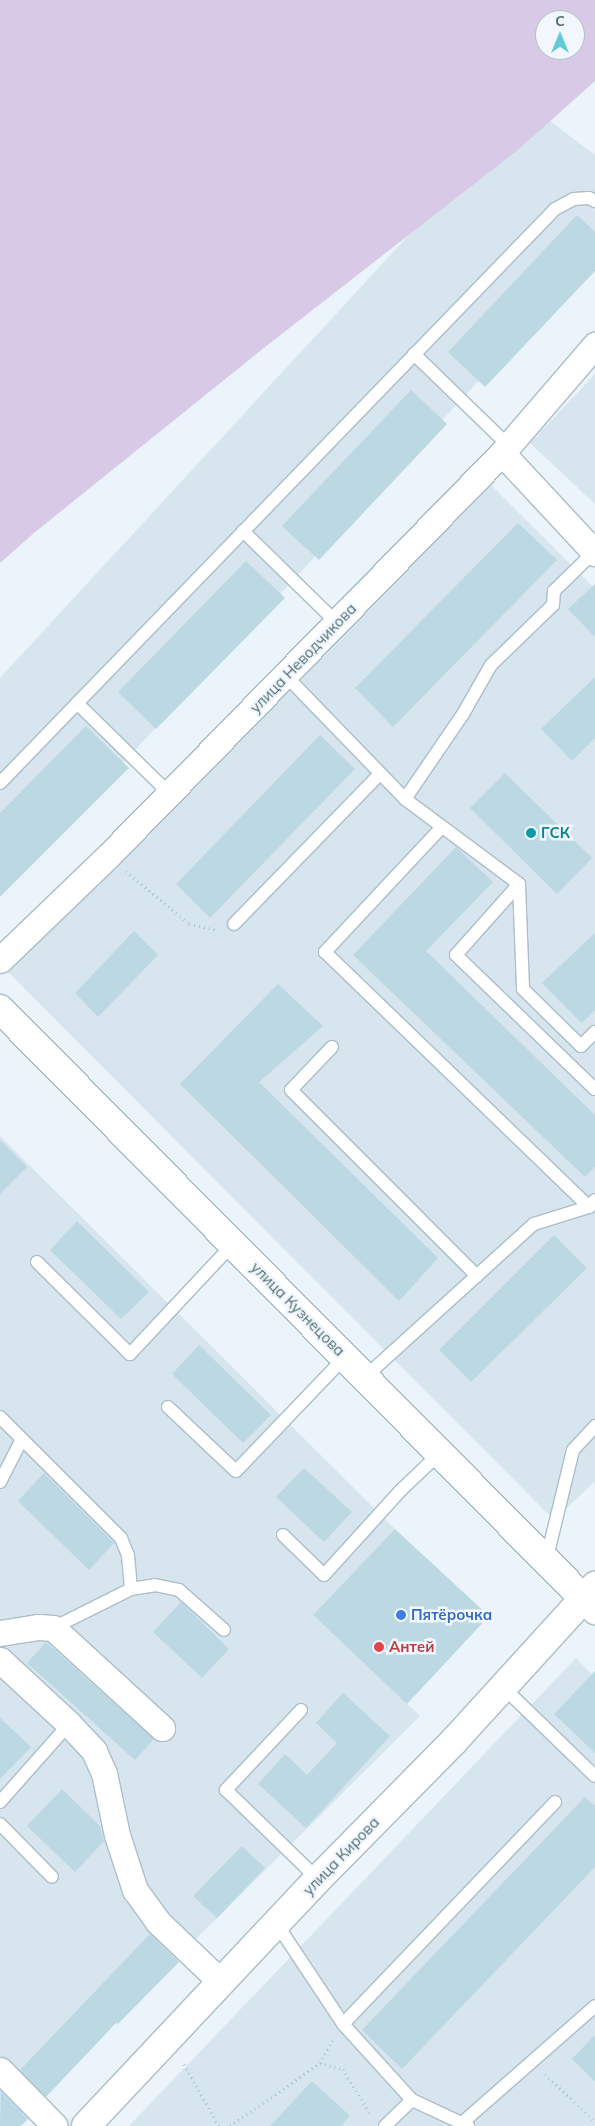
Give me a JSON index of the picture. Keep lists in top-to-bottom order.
{
  "streets": {
    "main road": ["улица Кузнецова", "улица Кирова"],
    "street": ["улица Неводчикова"]
  },
  "crossings": [
    ["улица Кузнецова", "улица Кирова"]
  ],
  "places": ["ГСК", "Пятёрочка", "Антей"],
  "north": "top"
}
